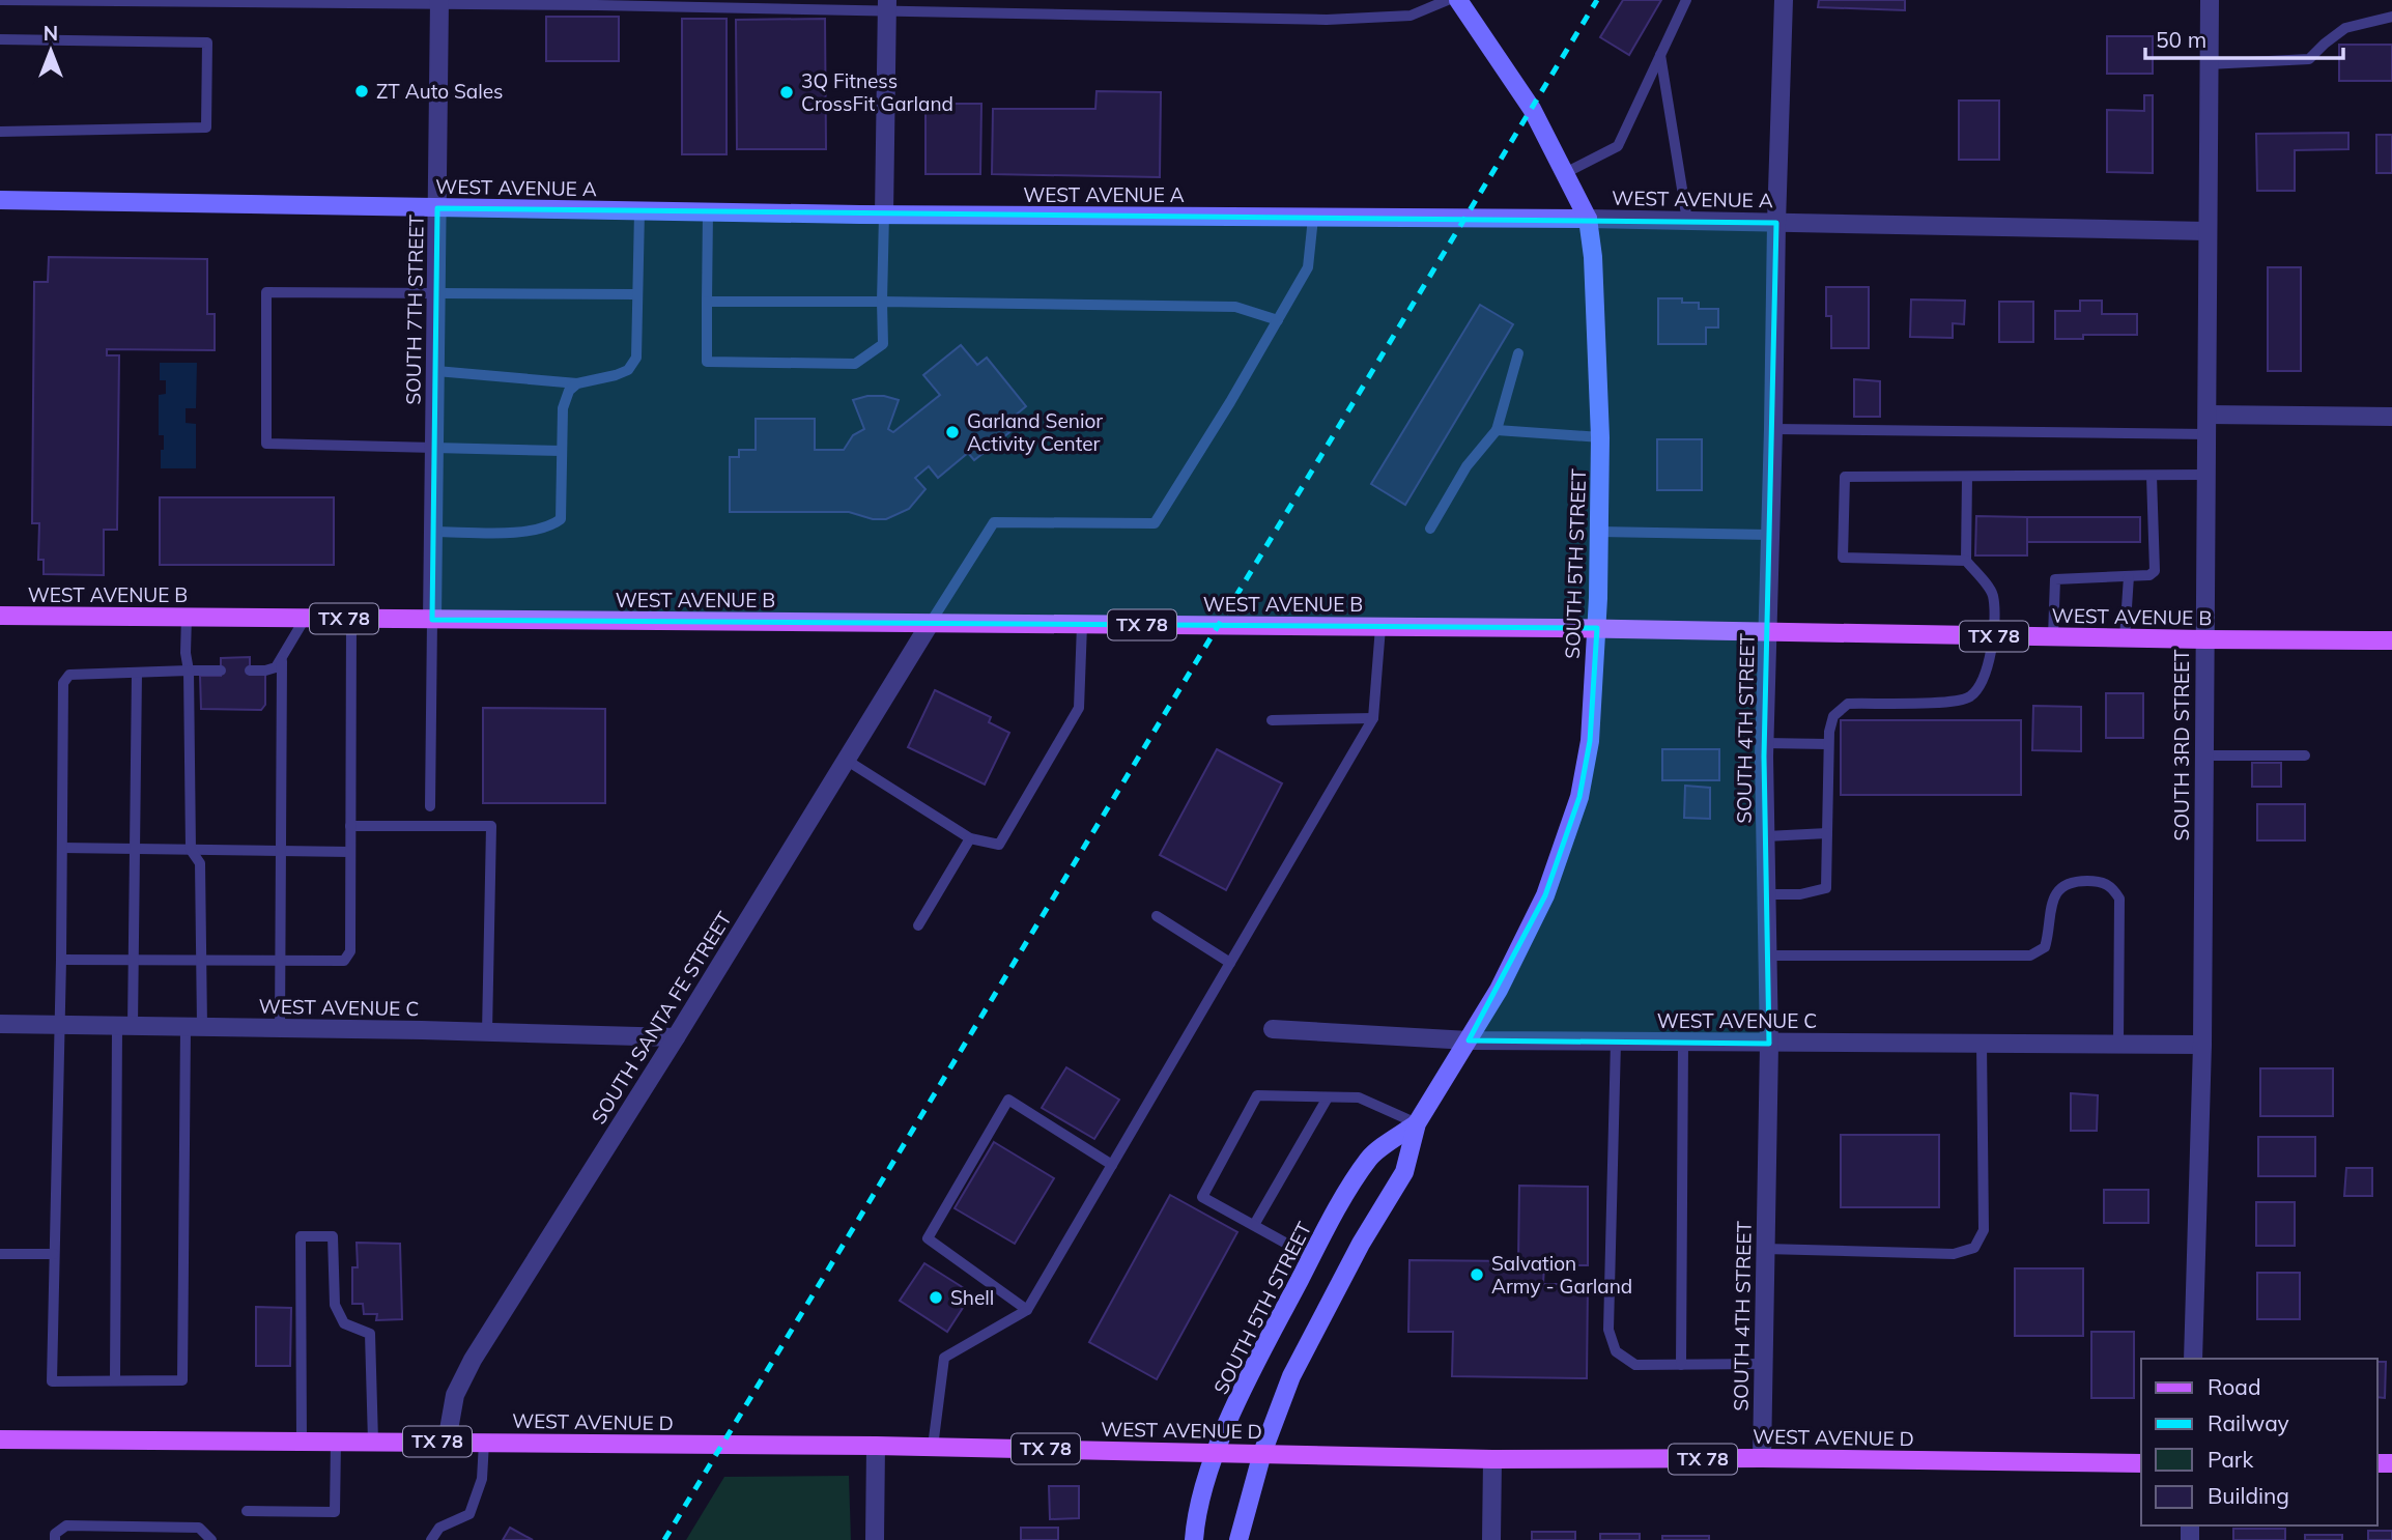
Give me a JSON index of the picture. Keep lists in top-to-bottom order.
{
  "streets": {
    "main road": ["WEST AVENUE B", "TX 78", "WEST AVENUE D"],
    "street": [
      "WEST AVENUE A",
      "SOUTH 7TH STREET",
      "SOUTH 5TH STREET",
      "SOUTH 4TH STREET",
      "SOUTH 3RD STREET",
      "WEST AVENUE C",
      "SOUTH SANTA FE STREET"
    ]
  },
  "crossings": [
    ["WEST AVENUE A", "SOUTH 7TH STREET"],
    ["WEST AVENUE A", "SOUTH 5TH STREET"],
    ["WEST AVENUE A", "SOUTH 4TH STREET"],
    ["WEST AVENUE A", "SOUTH 3RD STREET"],
    ["SOUTH 7TH STREET", "WEST AVENUE B"],
    ["SOUTH 5TH STREET", "WEST AVENUE B"],
    ["SOUTH 5TH STREET", "WEST AVENUE C"],
    ["SOUTH 5TH STREET", "WEST AVENUE D"],
    ["WEST AVENUE B", "SOUTH 4TH STREET"],
    ["WEST AVENUE B", "SOUTH 3RD STREET"],
    ["WEST AVENUE B", "SOUTH SANTA FE STREET"],
    ["SOUTH 4TH STREET", "WEST AVENUE C"],
    ["SOUTH 4TH STREET", "WEST AVENUE D"],
    ["SOUTH 3RD STREET", "WEST AVENUE C"],
    ["WEST AVENUE C", "SOUTH SANTA FE STREET"],
    ["SOUTH SANTA FE STREET", "WEST AVENUE D"]
  ],
  "places": [
    "ZT Auto Sales",
    "3Q Fitness CrossFit Garland",
    "Garland Senior Activity Center",
    "Salvation Army - Garland",
    "Shell"
  ],
  "legend": [
    "Road",
    "Railway",
    "Park",
    "Building"
  ],
  "scale_bar": "50 m",
  "north": "top"
}
